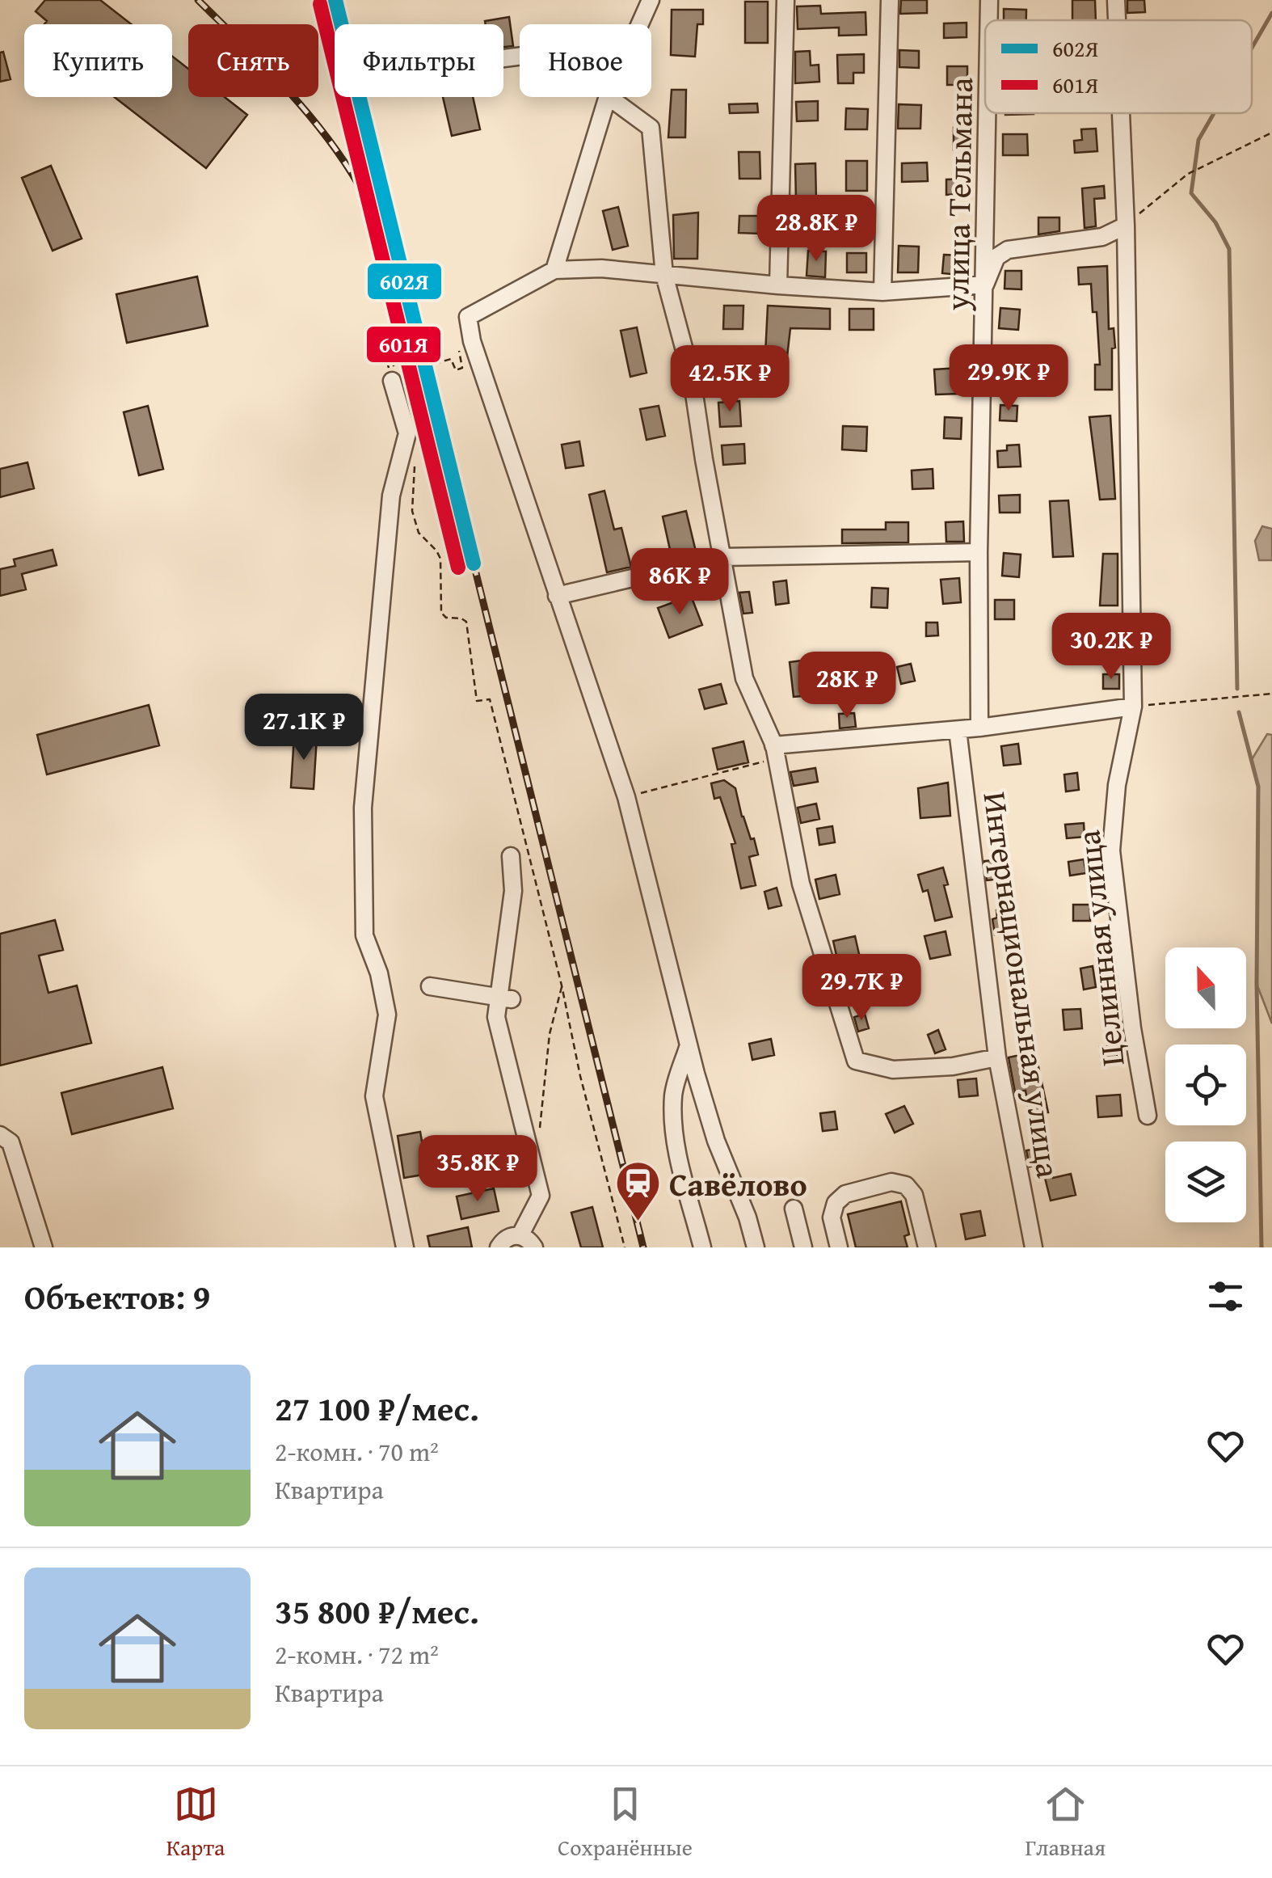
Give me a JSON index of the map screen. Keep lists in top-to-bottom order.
{
  "streets": {
    "street": ["улица Тельмана", "Целинная улица", "Интернациональная улица"]
  },
  "places": {
    "station": ["Савёлово"]
  },
  "lines": ["transit line 602Я", "transit line 601Я"],
  "legend": ["602Я", "601Я"],
  "north": "top",
  "page": {
    "chip": [
      "Купить",
      "Снять",
      "Фильтры",
      "Новое"
    ],
    "price": [
      "28.8K ₽",
      "29.9K ₽",
      "42.5K ₽",
      "86K ₽",
      "30.2K ₽",
      "28K ₽",
      "27.1K ₽",
      "29.7K ₽",
      "35.8K ₽"
    ],
    "heading": "Объектов: 9",
    "list": [
      {
        "name": "27 100 ₽/мес.",
        "note": "2-комн. · 70 m² · Квартира"
      },
      {
        "name": "35 800 ₽/мес.",
        "note": "2-комн. · 72 m² · Квартира"
      }
    ],
    "tabs": ["Карта", "Сохранённые", "Главная"]
  }
}
